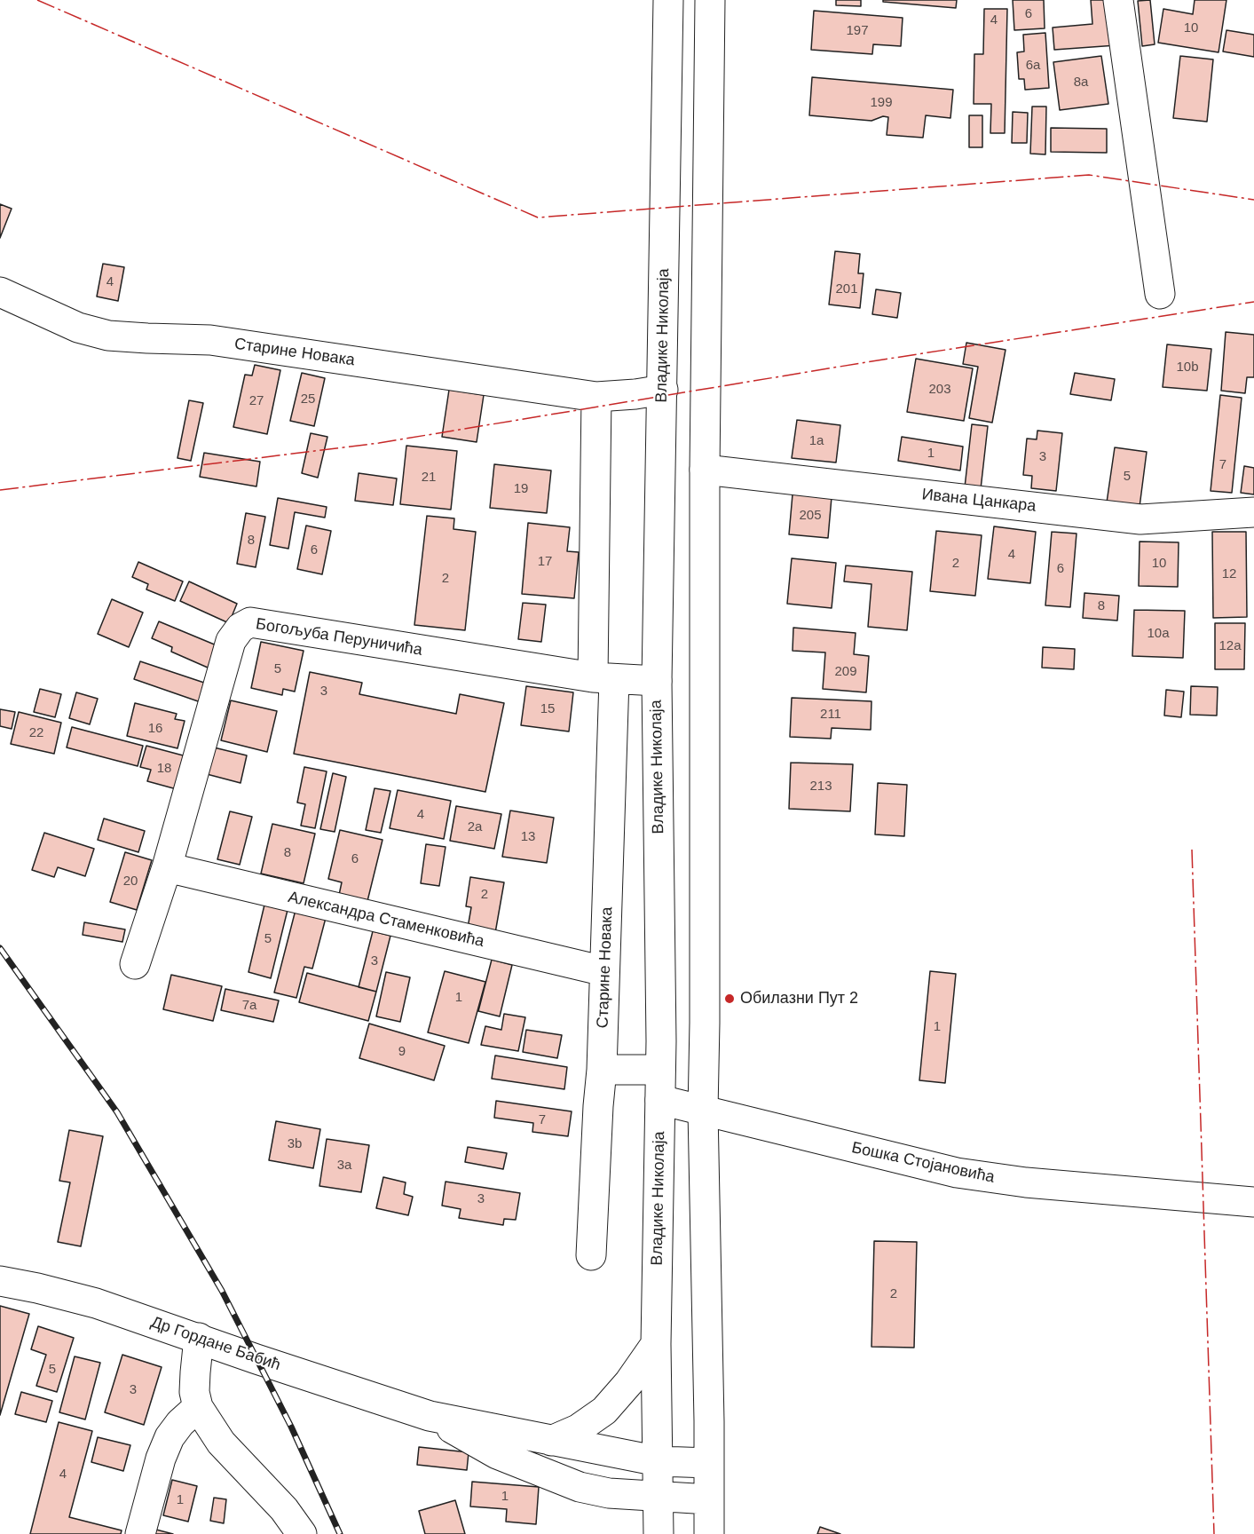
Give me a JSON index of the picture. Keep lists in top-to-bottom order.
{
  "streets": {
    "street": [
      "Владике Николаја",
      "Старине Новака",
      "Ивана Цанкара",
      "Богољуба Перуничића",
      "Александра Стаменковића",
      "Бошка Стојановића",
      "Др Гордане Бабић"
    ]
  },
  "crossings": [
    ["Владике Николаја", "Старине Новака"],
    ["Владике Николаја", "Богољуба Перуничића"],
    ["Владике Николаја", "Бошка Стојановића"],
    ["Владике Николаја", "Др Гордане Бабић"],
    ["Старине Новака", "Богољуба Перуничића"],
    ["Старине Новака", "Александра Стаменковића"],
    ["Богољуба Перуничића", "Александра Стаменковића"]
  ],
  "places": ["Обилазни Пут 2"],
  "house_numbers": [
    "6",
    "4",
    "10",
    "197",
    "6a",
    "8a",
    "199",
    "4",
    "201",
    "10b",
    "203",
    "25",
    "27",
    "1a",
    "1",
    "3",
    "7",
    "5",
    "21",
    "19",
    "205",
    "8",
    "6",
    "4",
    "17",
    "2",
    "10",
    "6",
    "12",
    "2",
    "8",
    "10a",
    "12a",
    "5",
    "209",
    "3",
    "15",
    "211",
    "16",
    "22",
    "18",
    "213",
    "4",
    "2a",
    "13",
    "8",
    "6",
    "20",
    "2",
    "5",
    "3",
    "1",
    "7a",
    "1",
    "9",
    "7",
    "3b",
    "3a",
    "3",
    "2",
    "5",
    "3",
    "4",
    "1",
    "1"
  ]
}
